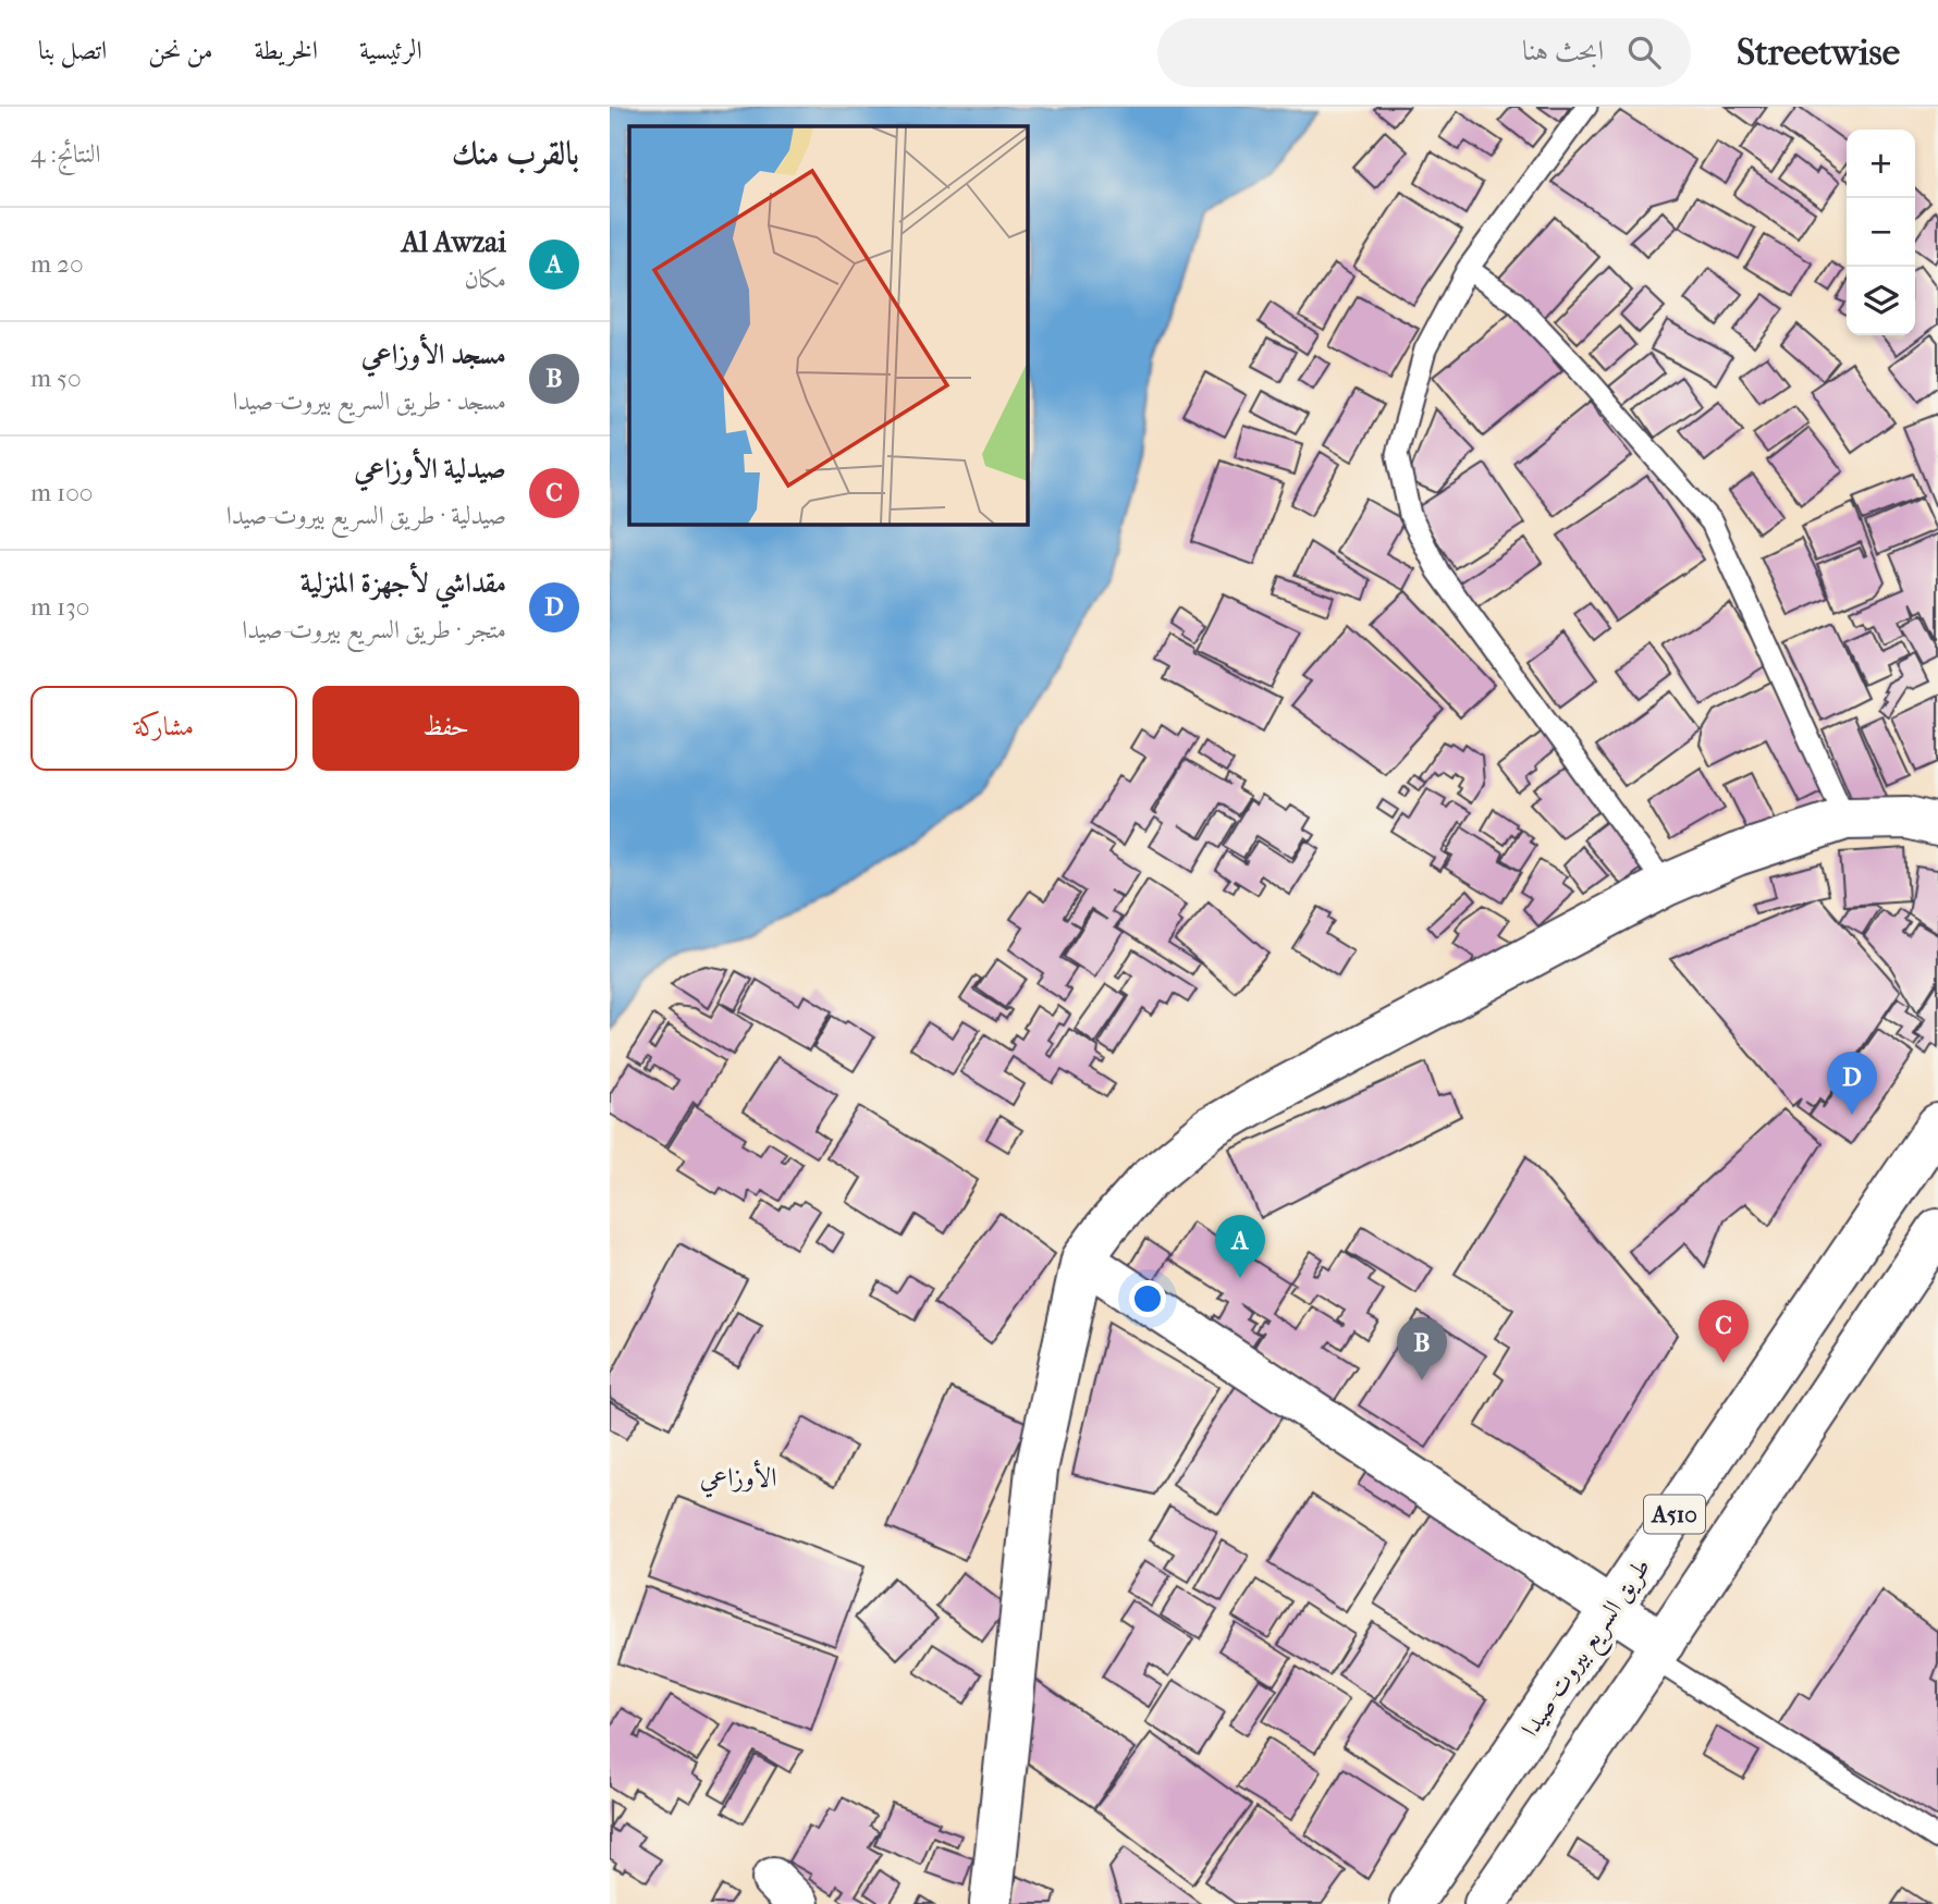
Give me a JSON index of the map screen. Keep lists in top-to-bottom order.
{
  "streets": {
    "main road": ["A510", "طريق السريع بيروت-صيدا"]
  },
  "districts": ["الأوزاعي"],
  "page": {
    "header": "Streetwise",
    "search": "ابحث هنا",
    "nav": [
      "الرئيسية",
      "الخريطة",
      "من نحن",
      "اتصل بنا"
    ],
    "heading": ["بالقرب منك", "النتائج: 4"],
    "map_buttons": ["+", "−"],
    "list": [
      {
        "mark": "A",
        "name": "Al Awzai",
        "note": "مكان",
        "value": "20 m"
      },
      {
        "mark": "B",
        "name": "مسجد الأوزاعي",
        "note": "مسجد · طريق السريع بيروت-صيدا",
        "value": "50 m"
      },
      {
        "mark": "C",
        "name": "صيدلية الأوزاعي",
        "note": "صيدلية · طريق السريع بيروت-صيدا",
        "value": "100 m"
      },
      {
        "mark": "D",
        "name": "مقداشي لأجهزة المنزلية",
        "note": "متجر · طريق السريع بيروت-صيدا",
        "value": "130 m"
      }
    ],
    "buttons": ["حفظ", "مشاركة"],
    "pins": [
      "D",
      "A",
      "C",
      "B"
    ]
  }
}
